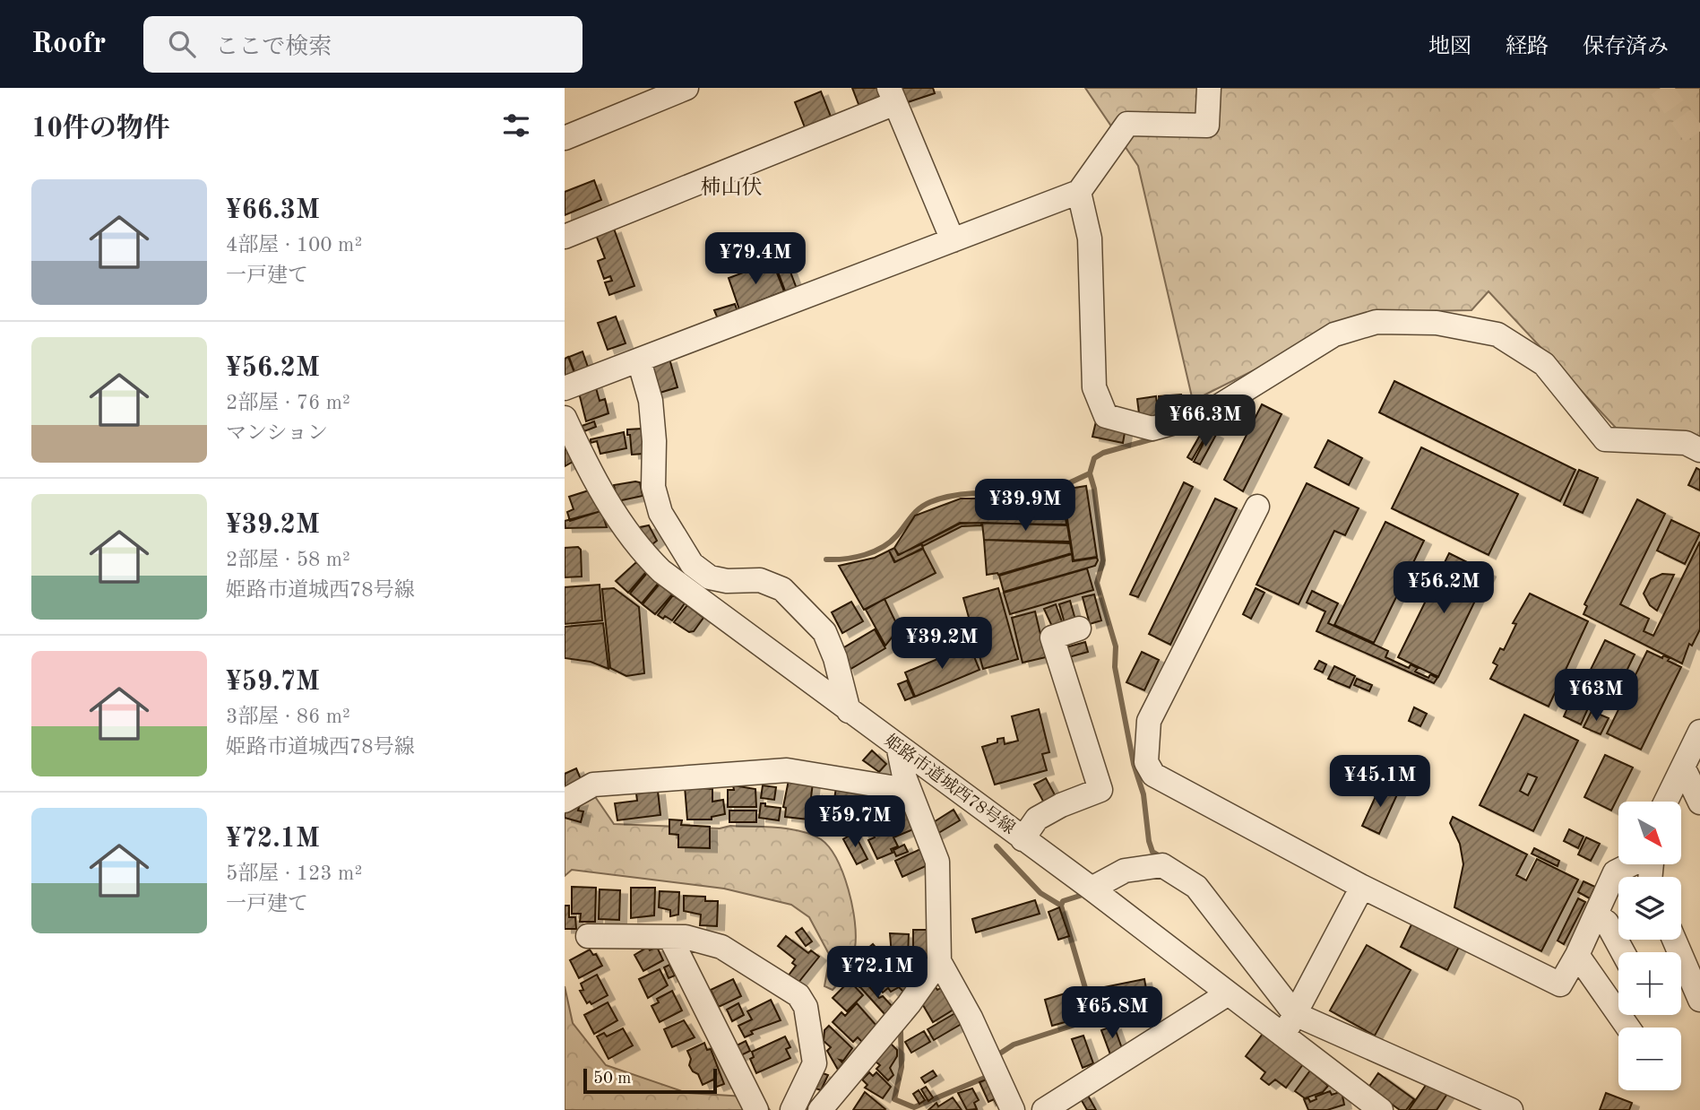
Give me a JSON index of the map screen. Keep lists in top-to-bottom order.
{
  "streets": {
    "street": ["姫路市道城西78号線"]
  },
  "districts": ["柿山伏"],
  "scale_bar": "50 m",
  "north": "bottom right",
  "page": {
    "header": "Roofr",
    "search": "ここで検索",
    "nav": ["地図", "経路", "保存済み"],
    "heading": "10件の物件",
    "list": [
      {
        "name": "¥66.3M",
        "note": "4部屋 · 100 m² · 一戸建て"
      },
      {
        "name": "¥56.2M",
        "note": "2部屋 · 76 m² · マンション"
      },
      {
        "name": "¥39.2M",
        "note": "2部屋 · 58 m² · 姫路市道城西78号線"
      },
      {
        "name": "¥59.7M",
        "note": "3部屋 · 86 m² · 姫路市道城西78号線"
      },
      {
        "name": "¥72.1M",
        "note": "5部屋 · 123 m² · 一戸建て"
      }
    ],
    "price": [
      "¥79.4M",
      "¥66.3M",
      "¥39.9M",
      "¥56.2M",
      "¥39.2M",
      "¥63M",
      "¥45.1M",
      "¥59.7M",
      "¥72.1M",
      "¥65.8M"
    ],
    "map_buttons": ["+", "−"],
    "scale": "50 m"
  }
}
